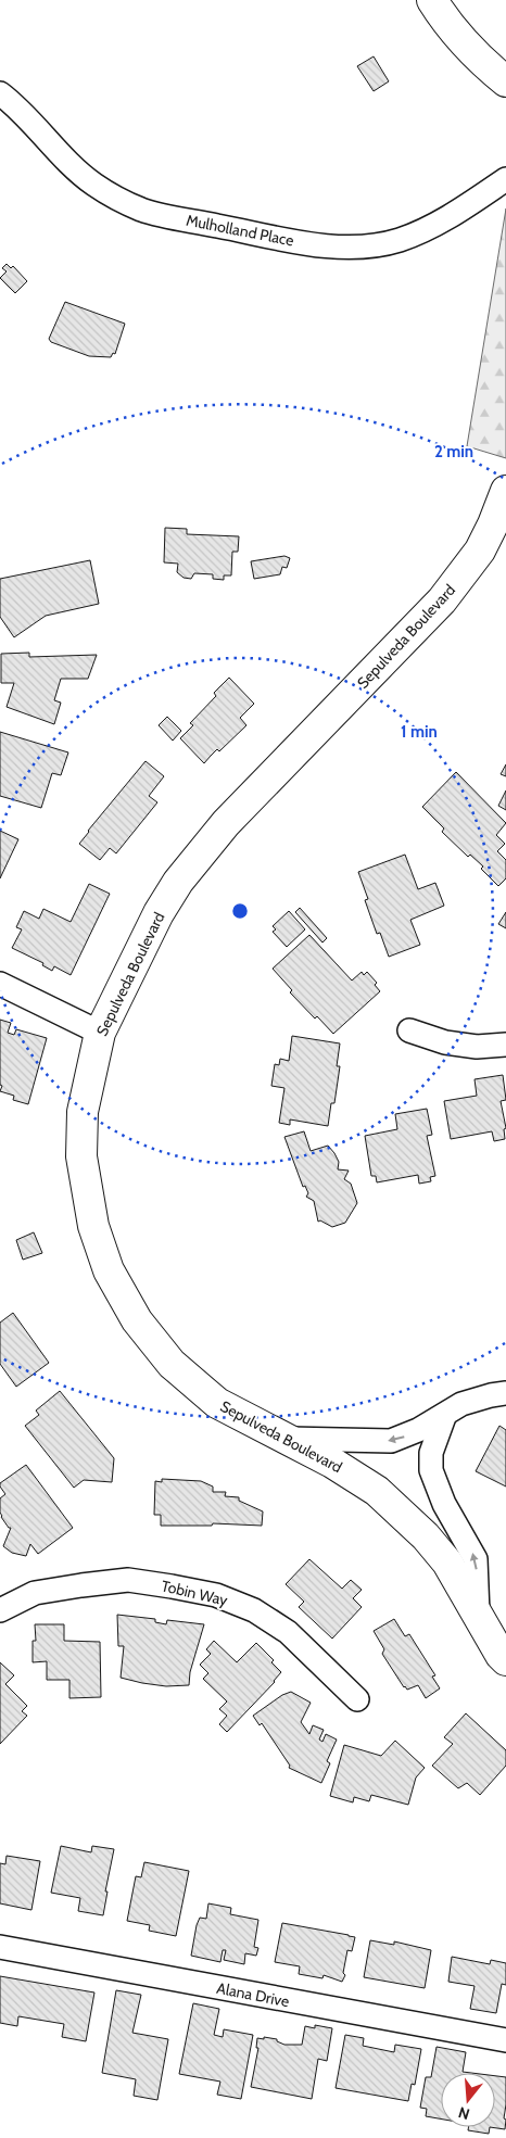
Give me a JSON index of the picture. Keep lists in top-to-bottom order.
{
  "streets": {
    "main road": ["Sepulveda Boulevard"],
    "street": ["Mulholland Place", "Tobin Way", "Alana Drive"]
  },
  "north": "bottom",
  "rings": ["2 min", "1 min"]
}
